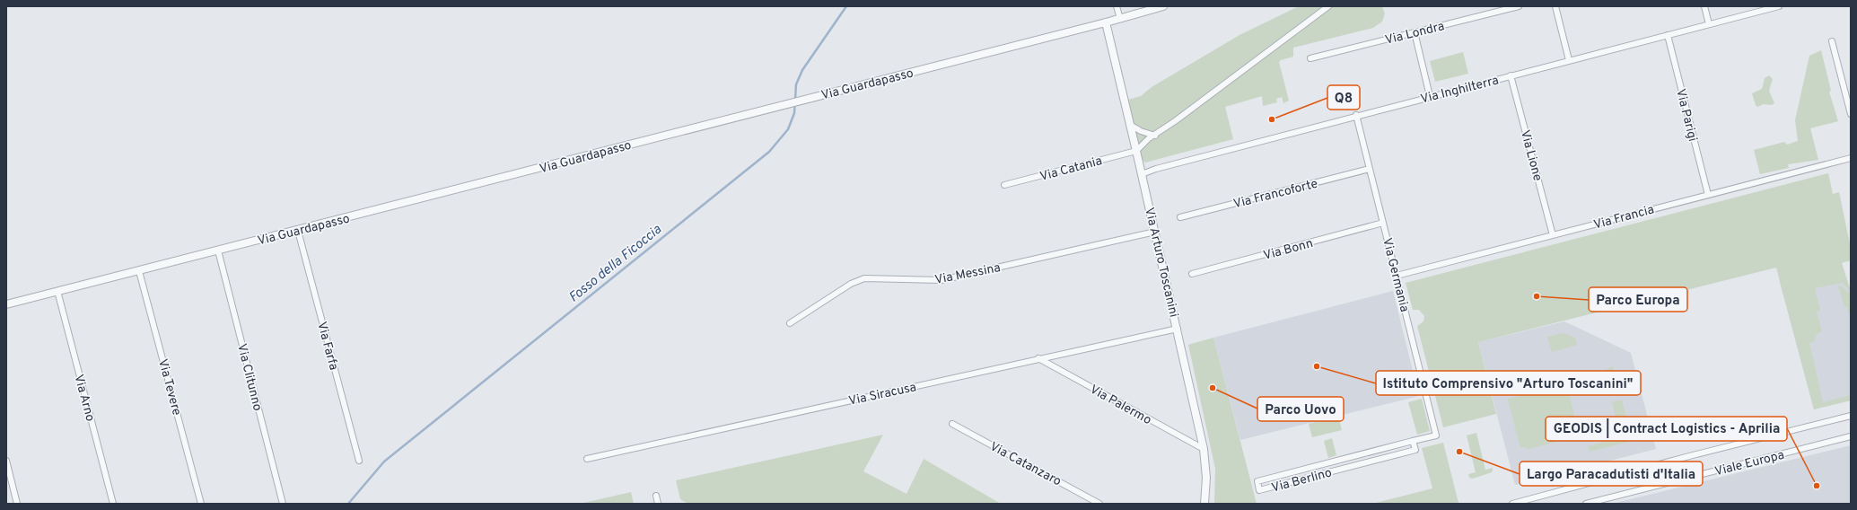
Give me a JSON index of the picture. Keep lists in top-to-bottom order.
{
  "streets": {
    "street": [
      "Via Londra",
      "Via Guardapasso",
      "Via Inghilterra",
      "Via Parigi",
      "Via Lione",
      "Via Catania",
      "Via Francoforte",
      "Via Francia",
      "Via Bonn",
      "Via Arturo Toscanini",
      "Via Messina",
      "Via Germania",
      "Via Farfa",
      "Via Clitunno",
      "Via Tevere",
      "Via Siracusa",
      "Via Arno",
      "Via Palermo",
      "Viale Europa",
      "Via Catanzaro",
      "Via Berlino"
    ]
  },
  "crossings": [
    ["Via Guardapasso", "Via Arturo Toscanini"],
    ["Via Guardapasso", "Via Farfa"],
    ["Via Guardapasso", "Via Clitunno"],
    ["Via Guardapasso", "Via Tevere"],
    ["Via Guardapasso", "Via Arno"],
    ["Via Inghilterra", "Via Parigi"],
    ["Via Inghilterra", "Via Lione"],
    ["Via Inghilterra", "Via Arturo Toscanini"],
    ["Via Inghilterra", "Via Germania"],
    ["Via Parigi", "Via Francia"],
    ["Via Lione", "Via Francia"],
    ["Via Catania", "Via Arturo Toscanini"],
    ["Via Francoforte", "Via Germania"],
    ["Via Francia", "Via Germania"],
    ["Via Bonn", "Via Germania"],
    ["Via Arturo Toscanini", "Via Messina"],
    ["Via Arturo Toscanini", "Via Siracusa"],
    ["Via Arturo Toscanini", "Via Palermo"],
    ["Via Germania", "Via Berlino"],
    ["Via Siracusa", "Via Palermo"]
  ],
  "water": ["Fosso della Ficoccia"],
  "places": [
    "Q8",
    "Parco Europa",
    "Istituto Comprensivo \"Arturo Toscanini\"",
    "Parco Uovo",
    "Largo Paracadutisti d'Italia",
    "GEODIS | Contract Logistics - Aprilia"
  ]
}
